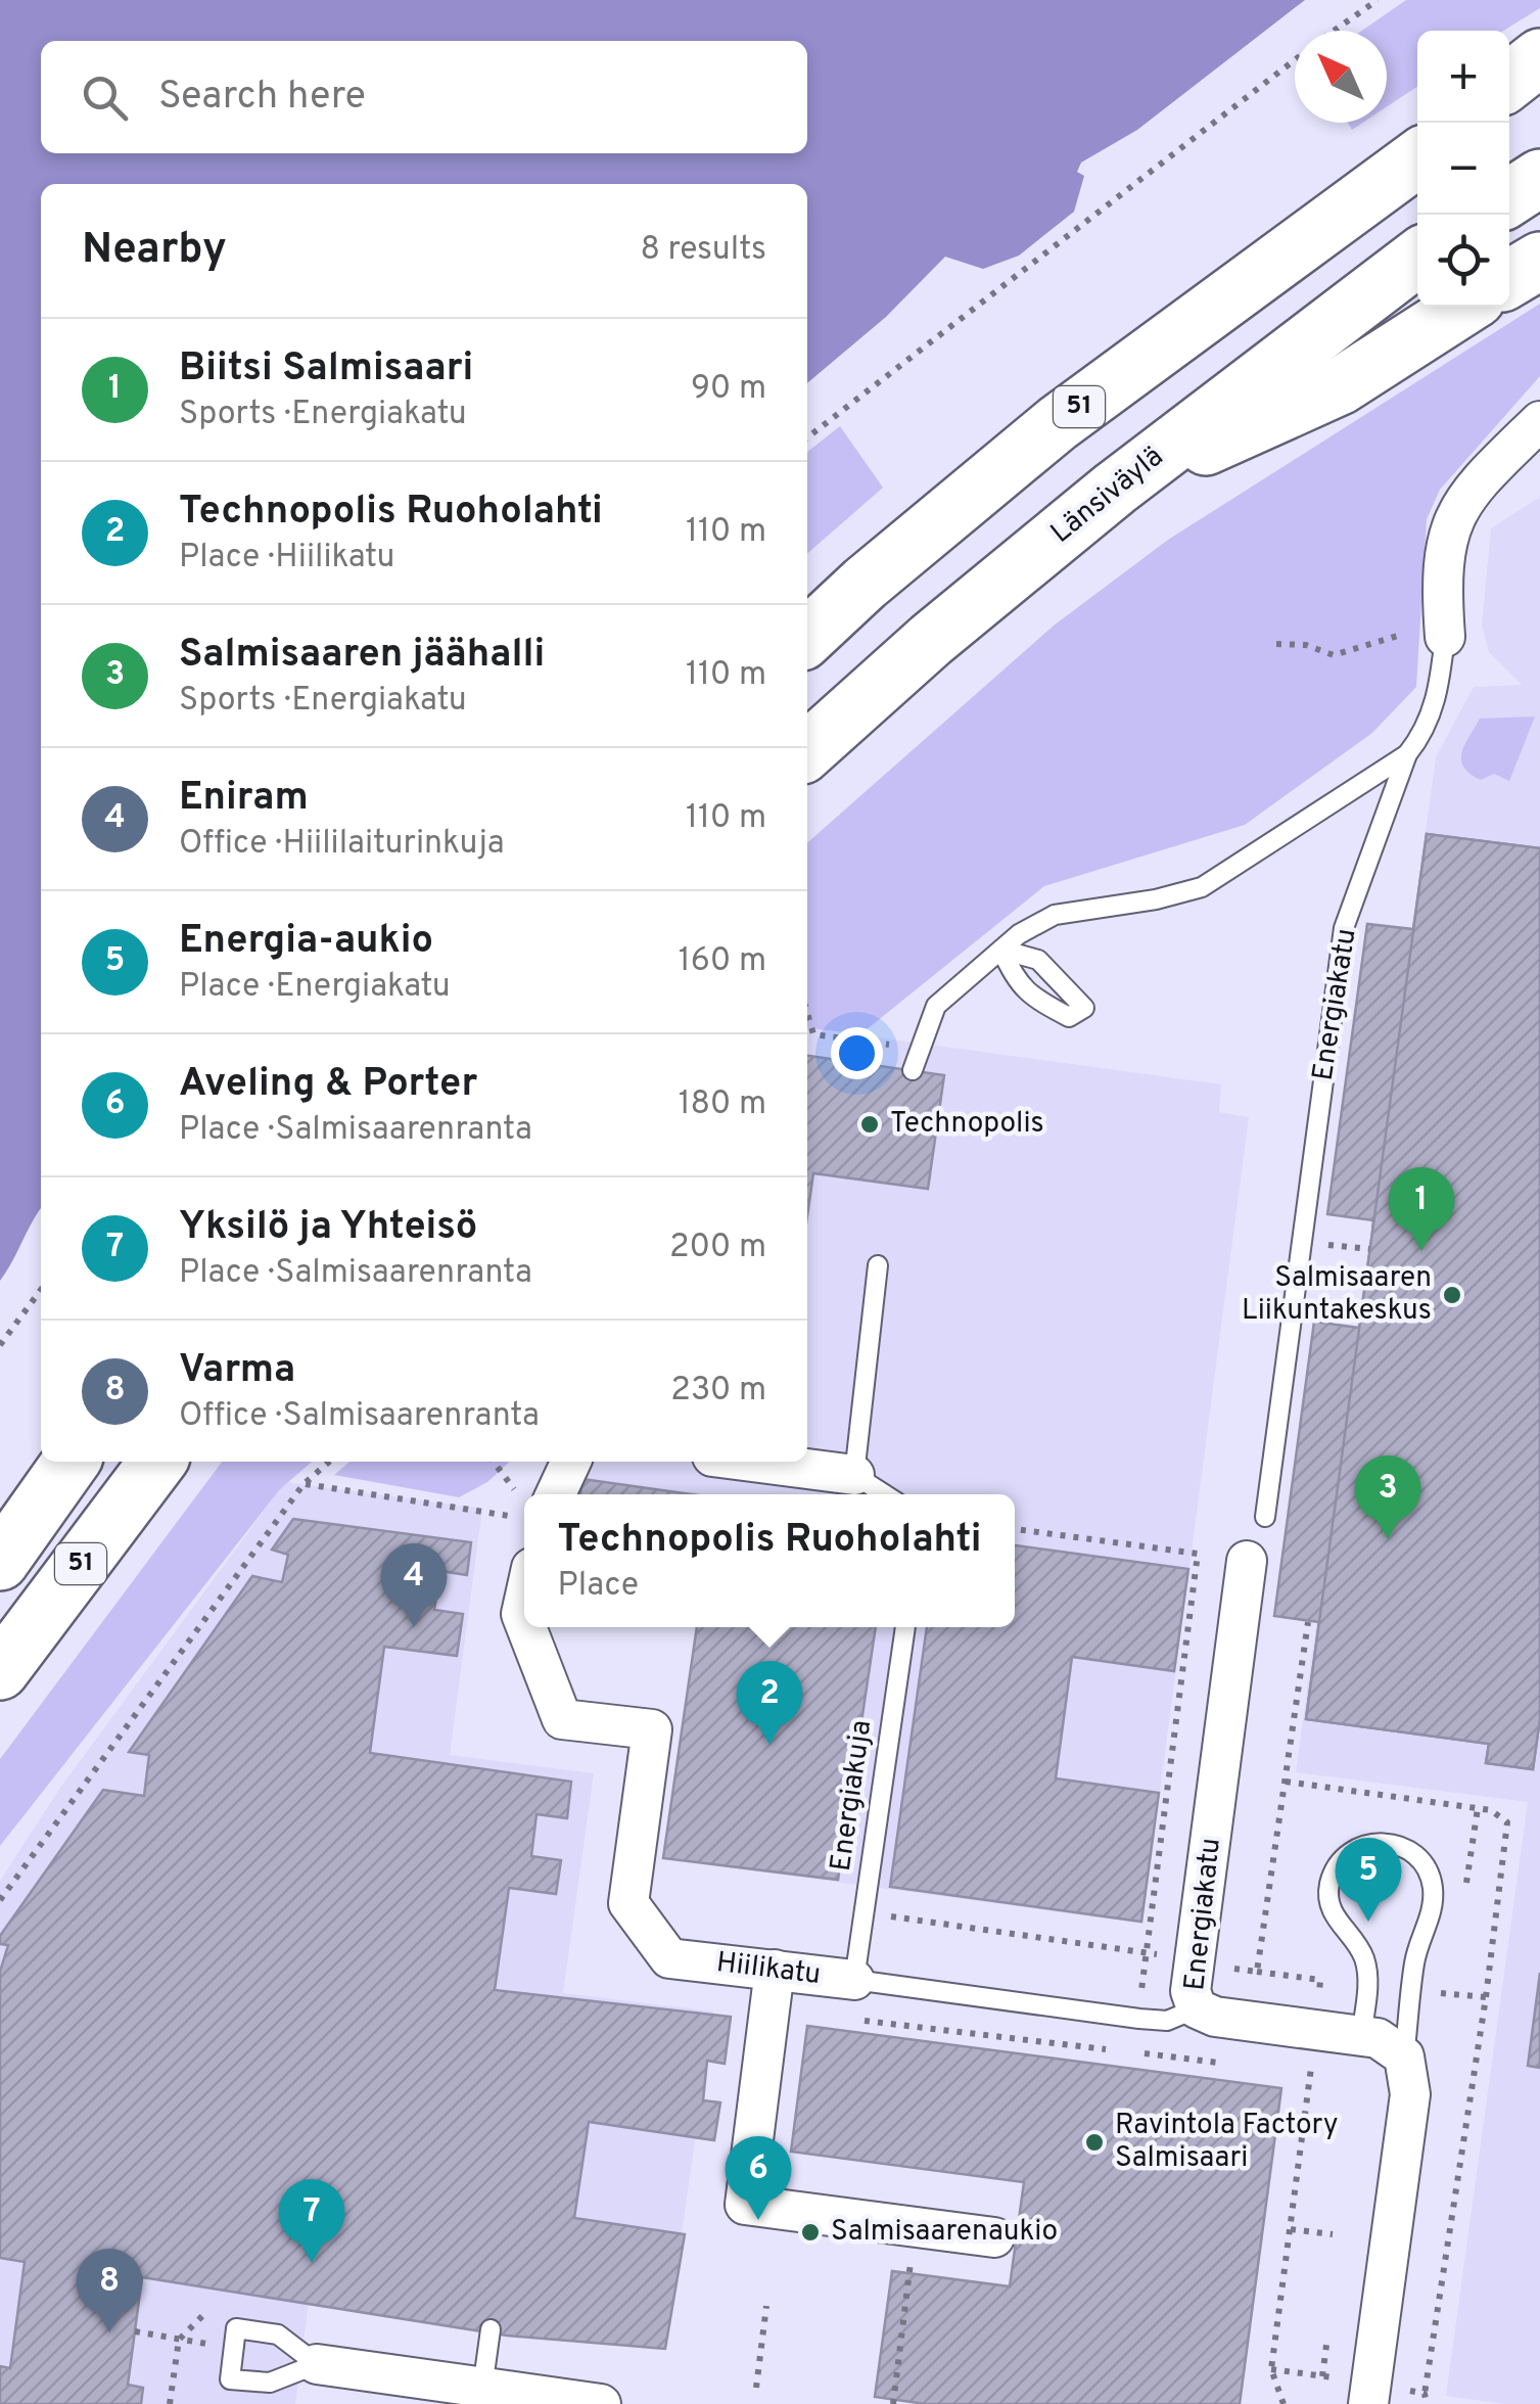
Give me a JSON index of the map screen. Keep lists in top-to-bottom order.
{
  "streets": {
    "highway": ["51", "Länsiväylä"],
    "street": ["Energiakatu", "Hiilikatu"],
    "lane": ["Energiakuja"]
  },
  "crossings": [
    ["Energiakatu", "Hiilikatu"],
    ["Energiakuja", "Hiilikatu"]
  ],
  "places": [
    "Technopolis",
    "Salmisaaren Liikuntakeskus",
    "Ravintola Factory Salmisaari",
    "Salmisaarenaukio"
  ],
  "north": "top left",
  "page": {
    "map_buttons": ["+", "−"],
    "search": "Search here",
    "heading": ["Nearby", "8 results"],
    "list": [
      {
        "mark": "1",
        "name": "Biitsi Salmisaari",
        "note": "Sports · Energiakatu",
        "value": "90 m"
      },
      {
        "mark": "2",
        "name": "Technopolis Ruoholahti",
        "note": "Place · Hiilikatu",
        "value": "110 m"
      },
      {
        "mark": "3",
        "name": "Salmisaaren jäähalli",
        "note": "Sports · Energiakatu",
        "value": "110 m"
      },
      {
        "mark": "4",
        "name": "Eniram",
        "note": "Office · Hiililaiturinkuja",
        "value": "110 m"
      },
      {
        "mark": "5",
        "name": "Energia-aukio",
        "note": "Place · Energiakatu",
        "value": "160 m"
      },
      {
        "mark": "6",
        "name": "Aveling & Porter",
        "note": "Place · Salmisaarenranta",
        "value": "180 m"
      },
      {
        "mark": "7",
        "name": "Yksilö ja Yhteisö",
        "note": "Place · Salmisaarenranta",
        "value": "200 m"
      },
      {
        "mark": "8",
        "name": "Varma",
        "note": "Office · Salmisaarenranta",
        "value": "230 m"
      }
    ],
    "pins": [
      "1",
      "3",
      "4",
      "2",
      "5",
      "6",
      "7",
      "8"
    ],
    "popup": ["Technopolis Ruoholahti", "Place"]
  }
}
